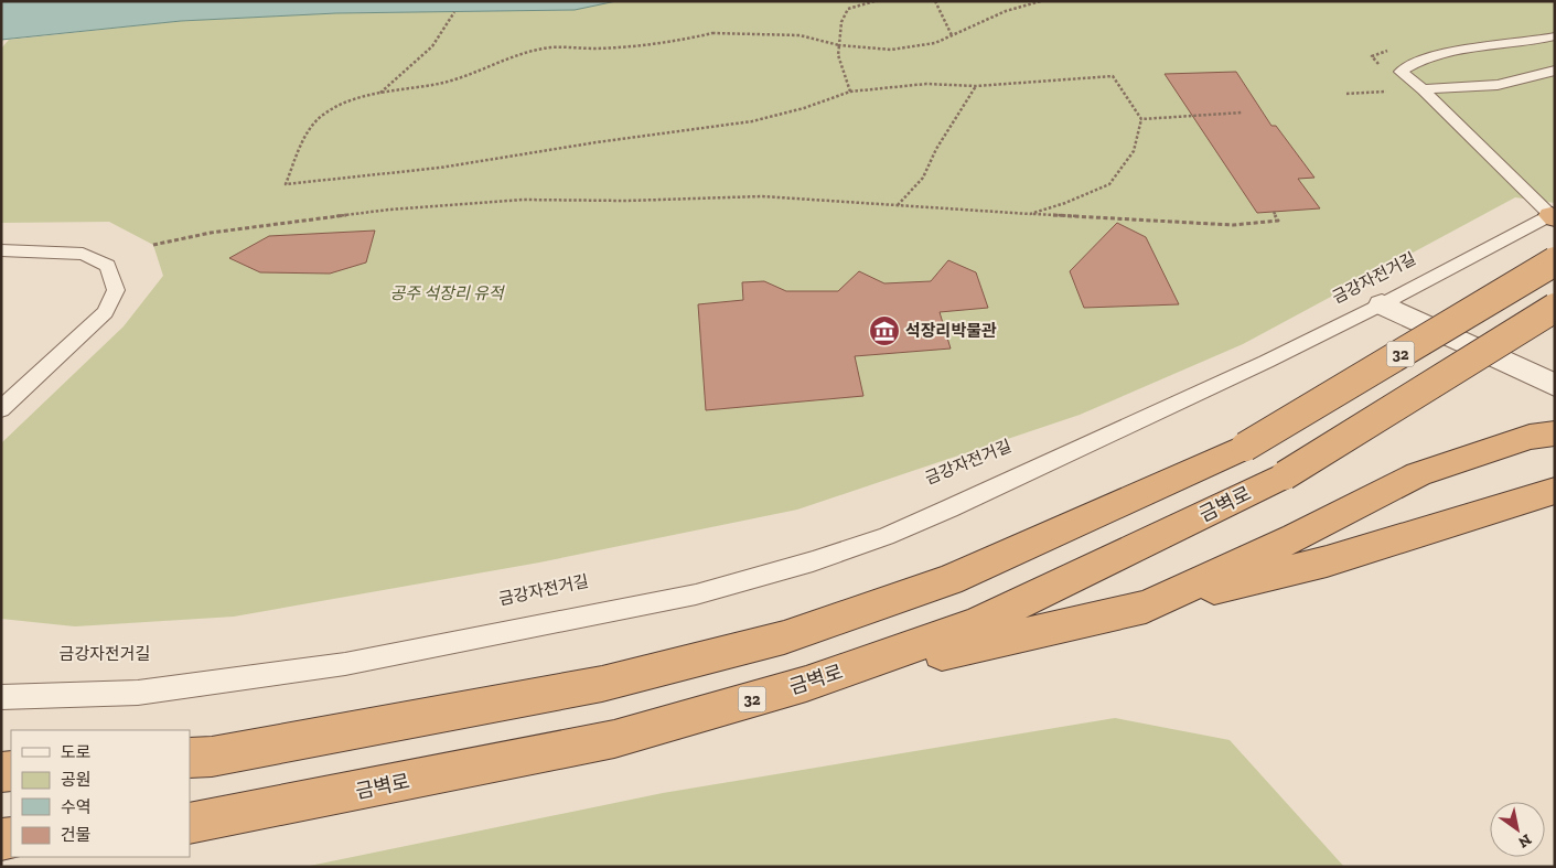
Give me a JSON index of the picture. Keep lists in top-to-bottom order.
{
  "streets": {
    "highway": ["32", "금벽로"]
  },
  "parks": ["공주 석장리 유적"],
  "places": {
    "museum": ["석장리박물관"]
  },
  "legend": [
    "도로",
    "공원",
    "수역",
    "건물"
  ],
  "north": "bottom right"
}
